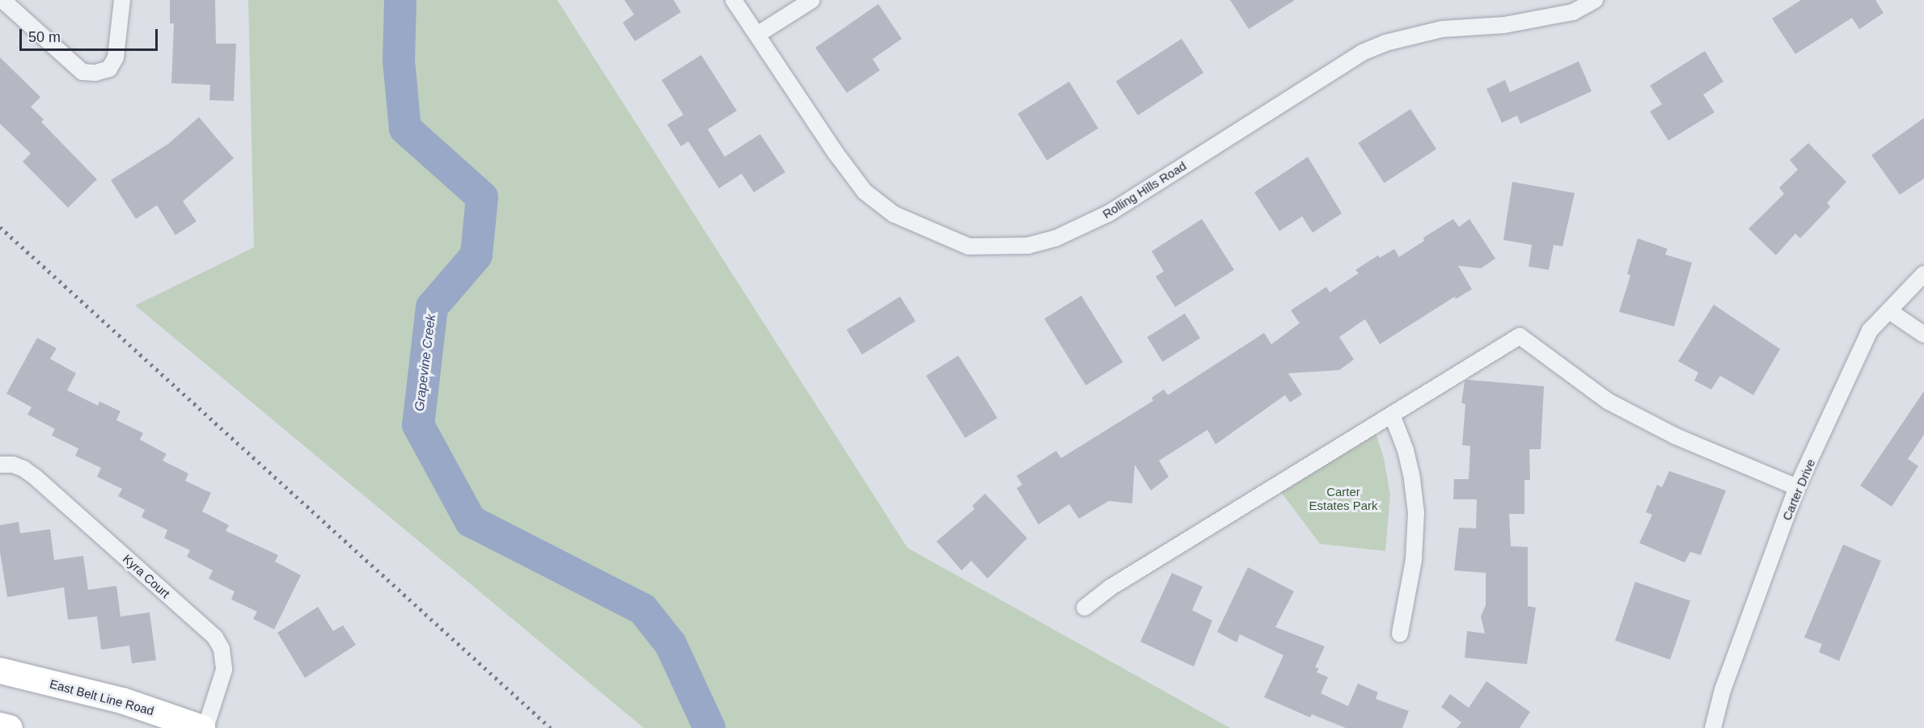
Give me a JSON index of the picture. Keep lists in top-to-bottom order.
{
  "streets": {
    "main road": ["East Belt Line Road"],
    "street": ["Rolling Hills Road", "Carter Drive", "Kyra Court"]
  },
  "crossings": [
    ["Kyra Court", "East Belt Line Road"]
  ],
  "water": ["Grapevine Creek"],
  "parks": ["Carter Estates Park"],
  "scale_bar": "50 m"
}
